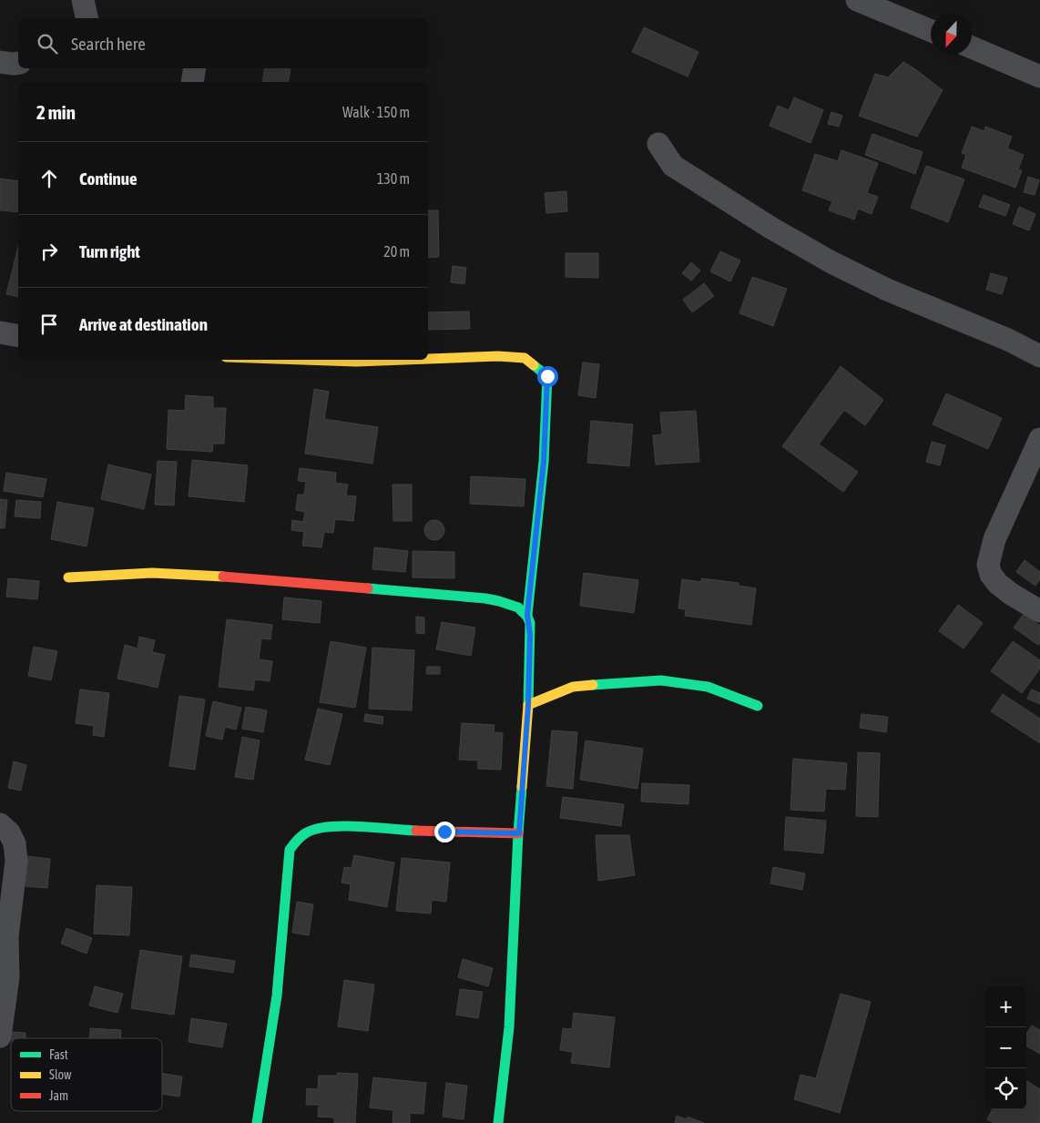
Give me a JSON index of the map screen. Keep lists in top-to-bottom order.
{
  "legend": ["Fast", "Slow", "Jam"],
  "north": "bottom",
  "page": {
    "search": "Search here",
    "heading": ["2 min", "Walk · 150 m"],
    "list": [
      ["Continue", "130 m"],
      ["Turn right", "20 m"],
      "Arrive at destination"
    ],
    "map_buttons": ["+", "−"]
  }
}
